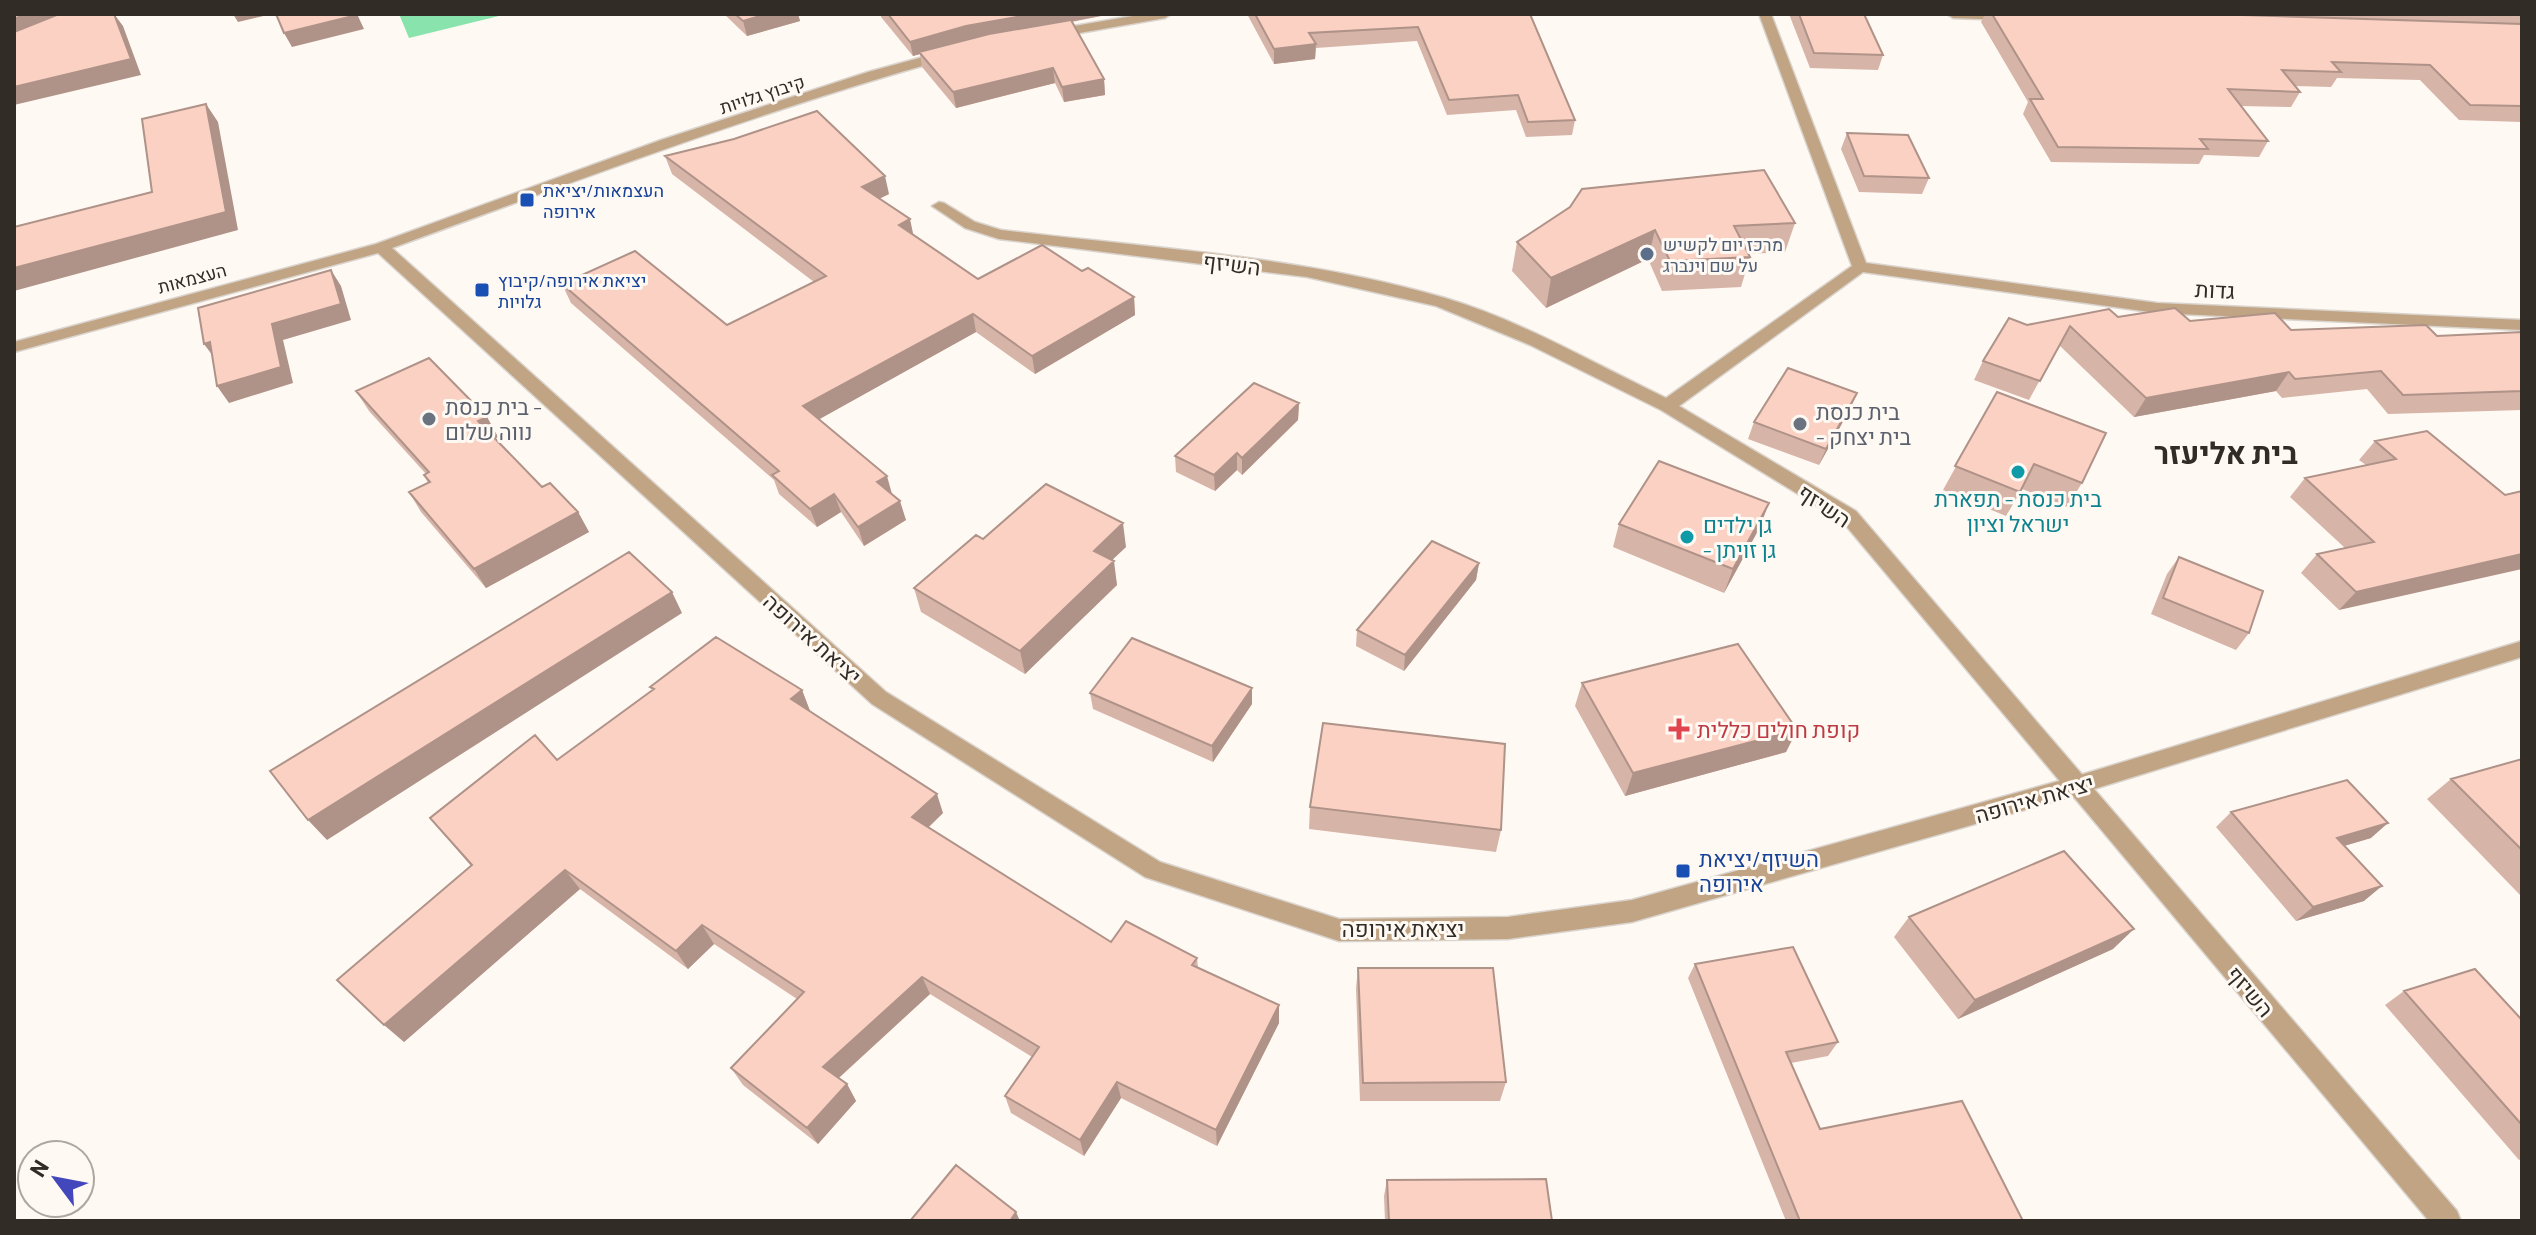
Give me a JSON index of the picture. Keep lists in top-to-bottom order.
{
  "streets": {
    "street": [
      "קיבוץ גלויות",
      "השיזף",
      "העצמאות",
      "גדות",
      "יציאת אירופה"
    ]
  },
  "crossings": [
    ["קיבוץ גלויות", "העצמאות"],
    ["קיבוץ גלויות", "יציאת אירופה"],
    ["השיזף", "יציאת אירופה"],
    ["העצמאות", "יציאת אירופה"]
  ],
  "districts": ["בית אליעזר"],
  "places": {
    "transit": ["העצמאות/יציאת אירופה", "יציאת אירופה/קיבוץ גלויות", "השיזף/יציאת אירופה"],
    "other": [
      "מרכז יום לקשיש על שם וינברג",
      "בית כנסת - נווה שלום",
      "בית כנסת - בית יצחק",
      "בית כנסת - תפארת ישראל וציון",
      "גן ילדים - גן זויתן"
    ],
    "health": ["קופת חולים כללית"]
  },
  "north": "top left"
}
